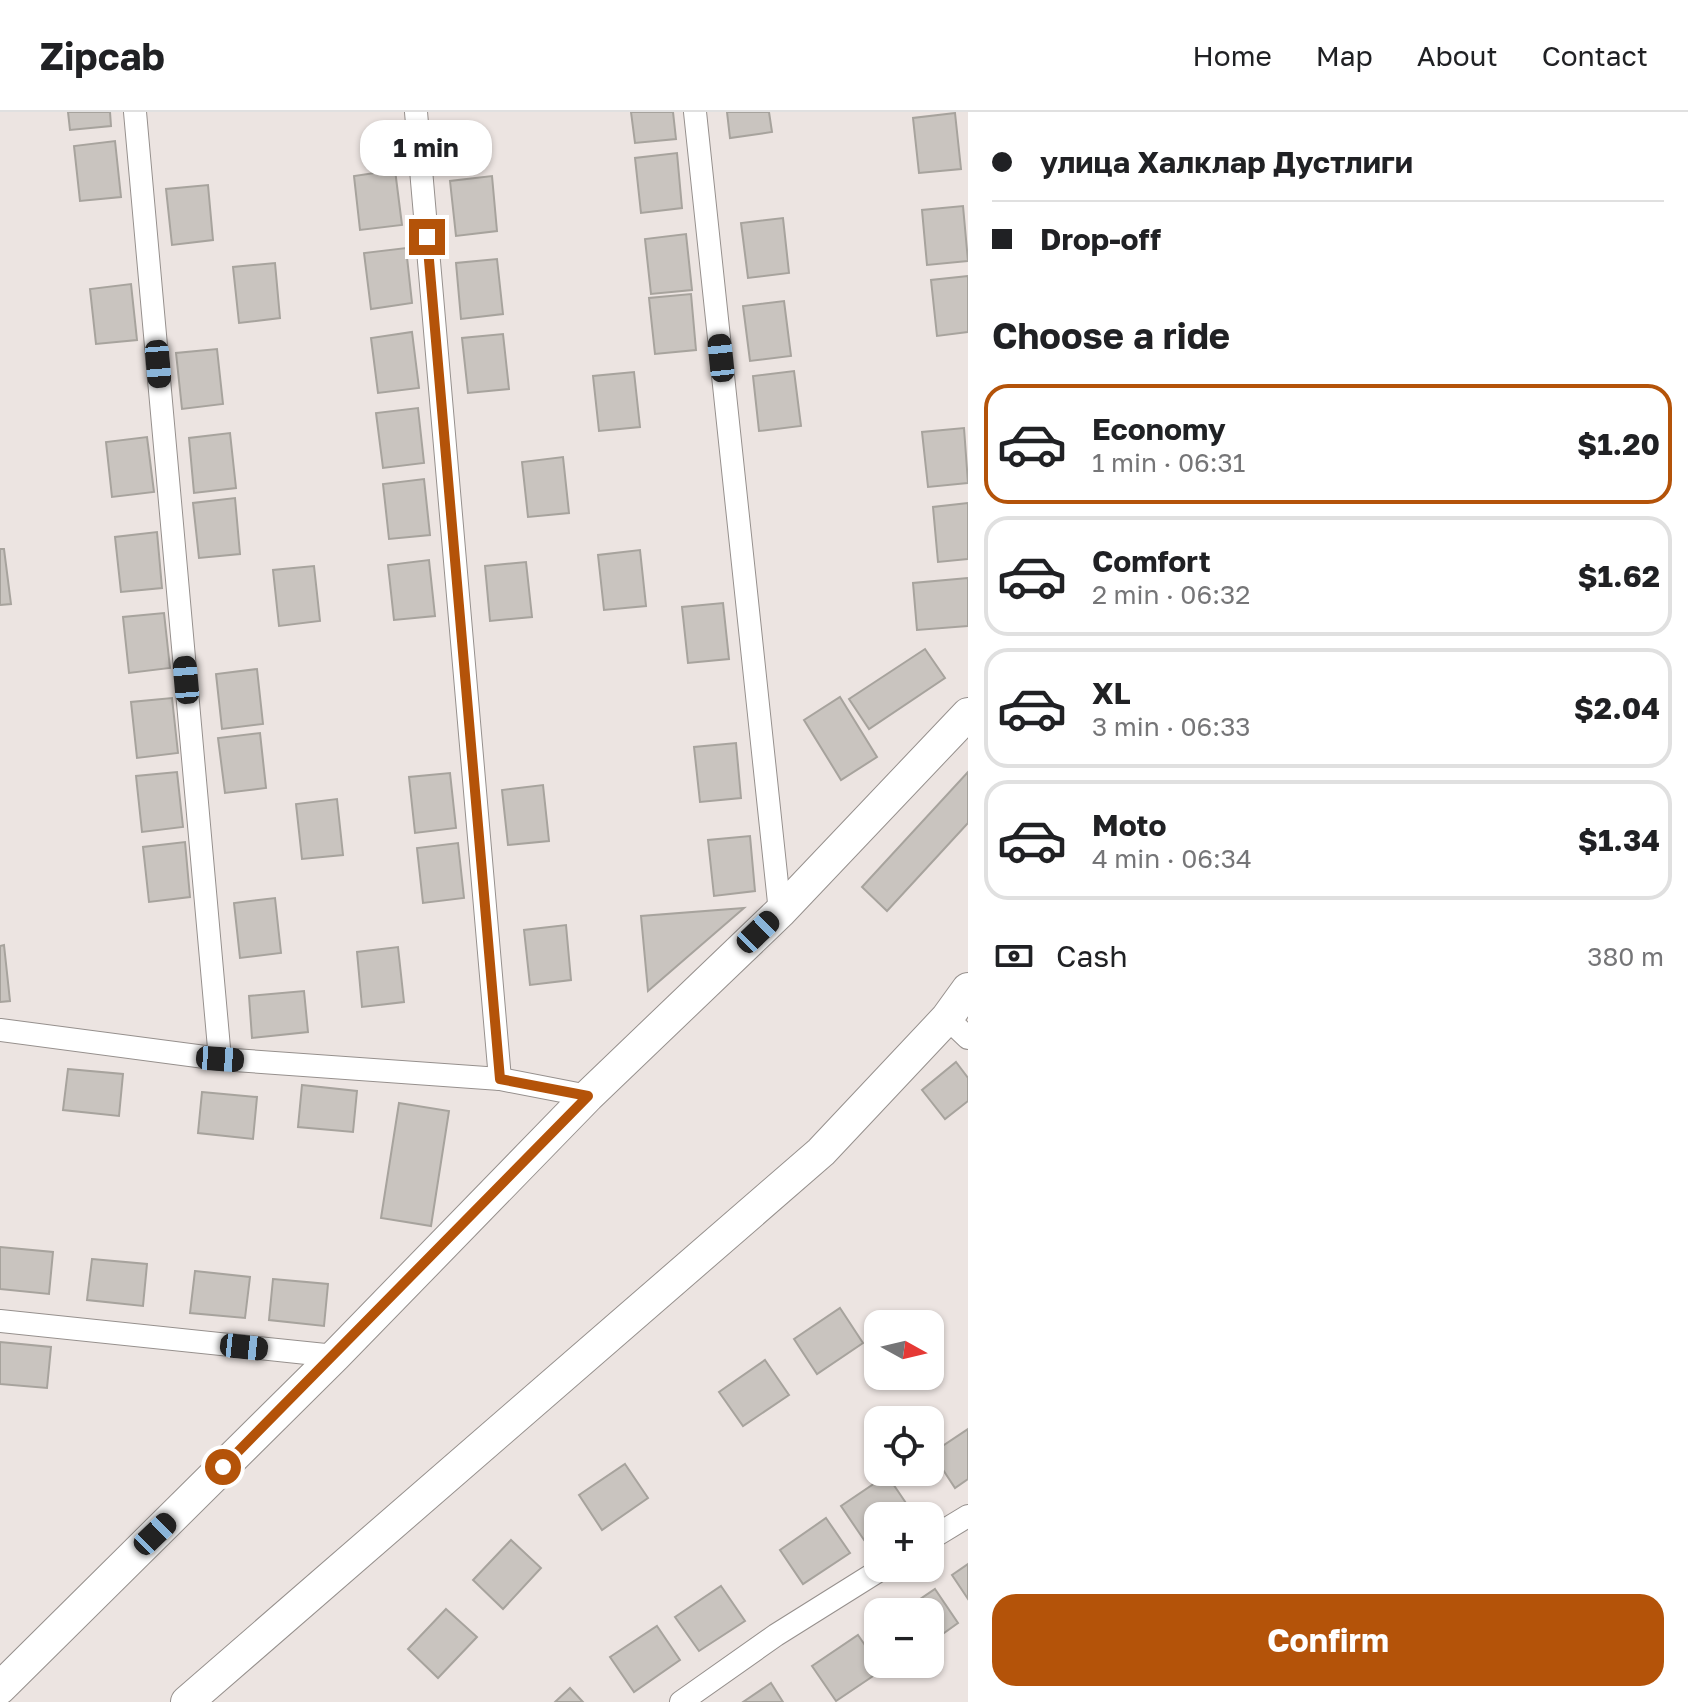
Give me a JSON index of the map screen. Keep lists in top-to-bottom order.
{
  "north": "right",
  "page": {
    "header": "Zipcab",
    "nav": [
      "Home",
      "Map",
      "About",
      "Contact"
    ],
    "banner": ["улица Халклар Дустлиги", "Drop-off"],
    "bubble": "1 min",
    "heading": "Choose a ride",
    "list": [
      {
        "name": "Economy",
        "note": "1 min · 06:31",
        "value": "$1.20"
      },
      {
        "name": "Comfort",
        "note": "2 min · 06:32",
        "value": "$1.62"
      },
      {
        "name": "XL",
        "note": "3 min · 06:33",
        "value": "$2.04"
      },
      {
        "name": "Moto",
        "note": "4 min · 06:34",
        "value": "$1.34"
      }
    ],
    "pay": ["Cash", "380 m"],
    "map_buttons": ["+", "−"],
    "buttons": "Confirm"
  }
}
